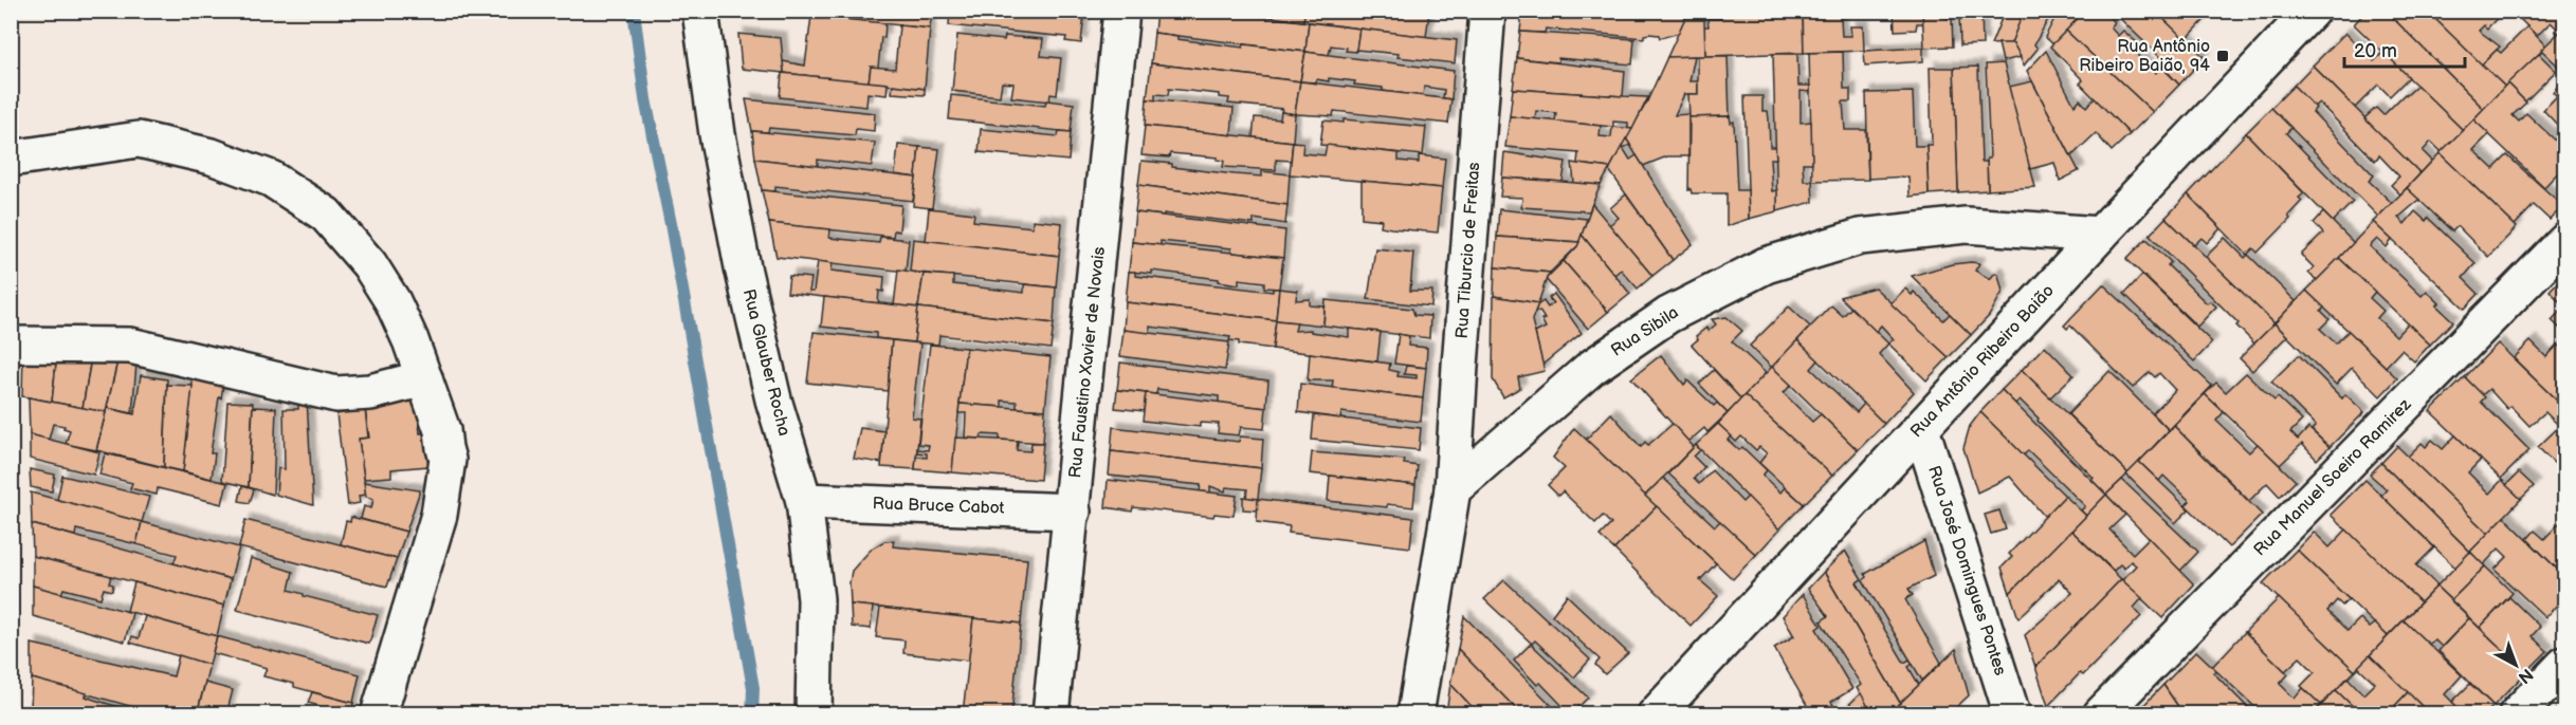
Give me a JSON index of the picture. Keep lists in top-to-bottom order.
{
  "streets": {
    "street": [
      "Rua Tiburcio de Freitas",
      "Rua Sibila",
      "Rua Antônio Ribeiro Baião",
      "Rua Glauber Rocha",
      "Rua Faustino Xavier de Novais",
      "Rua Manuel Soeiro Ramirez",
      "Rua Bruce Cabot",
      "Rua José Domingues Pontes"
    ]
  },
  "crossings": [
    ["Rua Tiburcio de Freitas", "Rua Sibila"],
    ["Rua Sibila", "Rua Antônio Ribeiro Baião"],
    ["Rua Antônio Ribeiro Baião", "Rua José Domingues Pontes"],
    ["Rua Glauber Rocha", "Rua Bruce Cabot"],
    ["Rua Faustino Xavier de Novais", "Rua Bruce Cabot"]
  ],
  "places": {
    "transit": ["Rua Antônio Ribeiro Baião, 94"]
  },
  "scale_bar": "20 m",
  "north": "bottom right"
}
